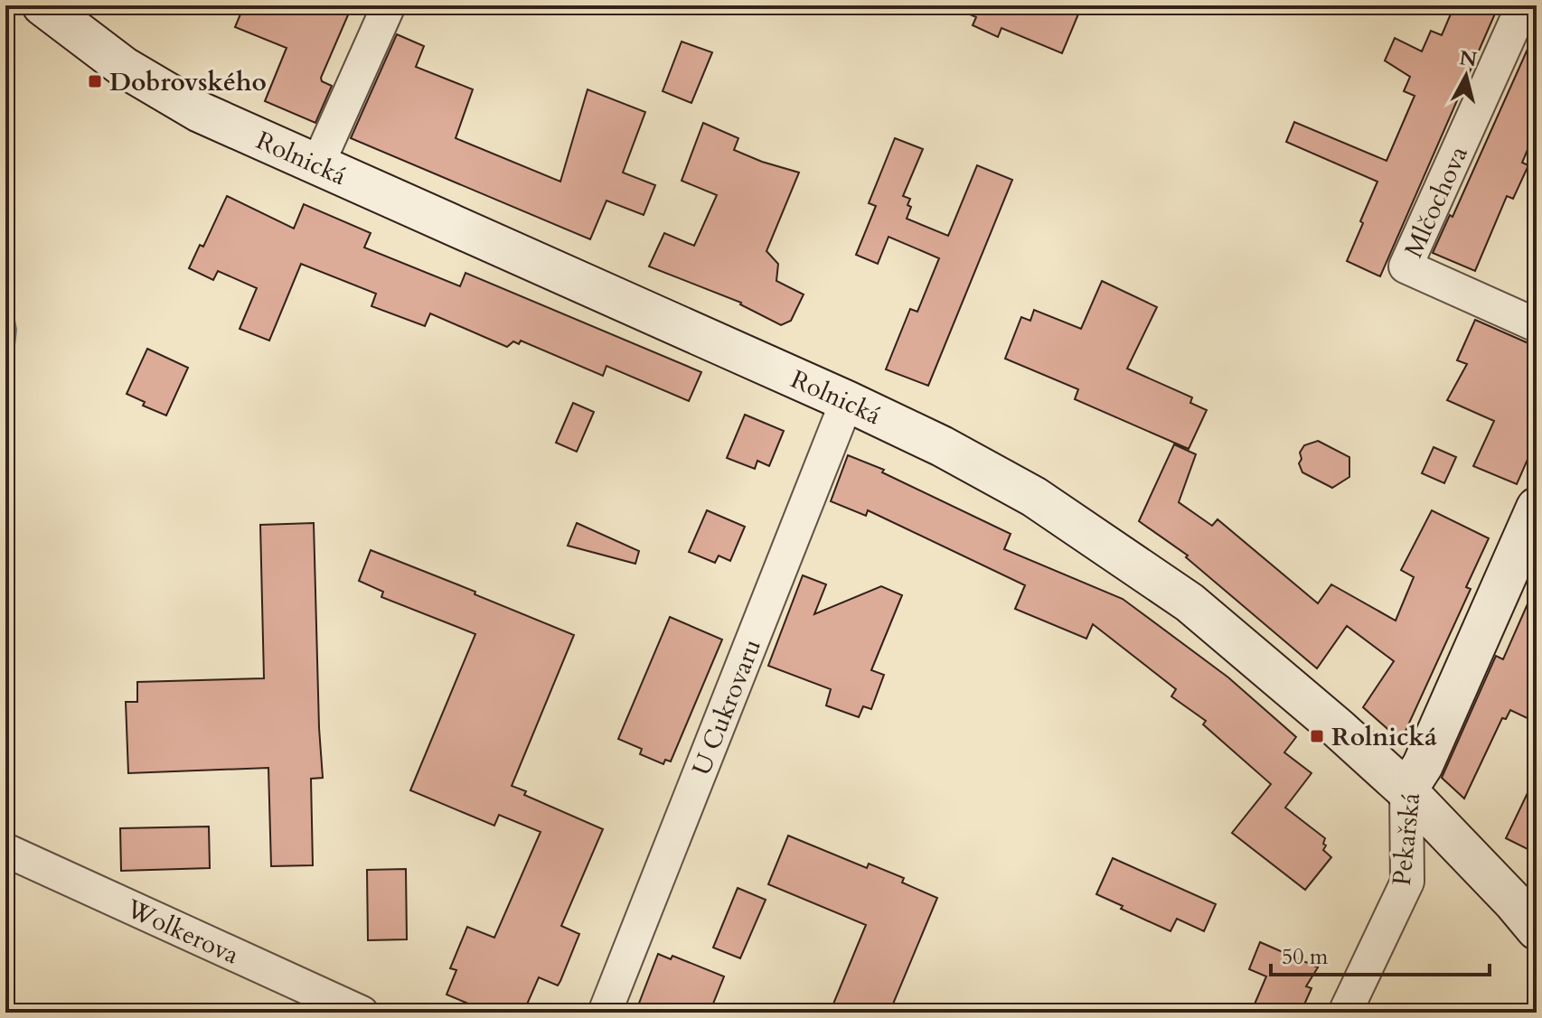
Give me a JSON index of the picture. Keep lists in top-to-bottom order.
{
  "streets": {
    "street": [
      "Rolnická",
      "Mlčochova",
      "U Cukrovaru",
      "Pekařská",
      "Wolkerova"
    ]
  },
  "crossings": [
    ["Rolnická", "U Cukrovaru"],
    ["Rolnická", "Pekařská"]
  ],
  "places": {
    "transit": ["Dobrovského", "Rolnická"]
  },
  "scale_bar": "50 m",
  "north": "top"
}
